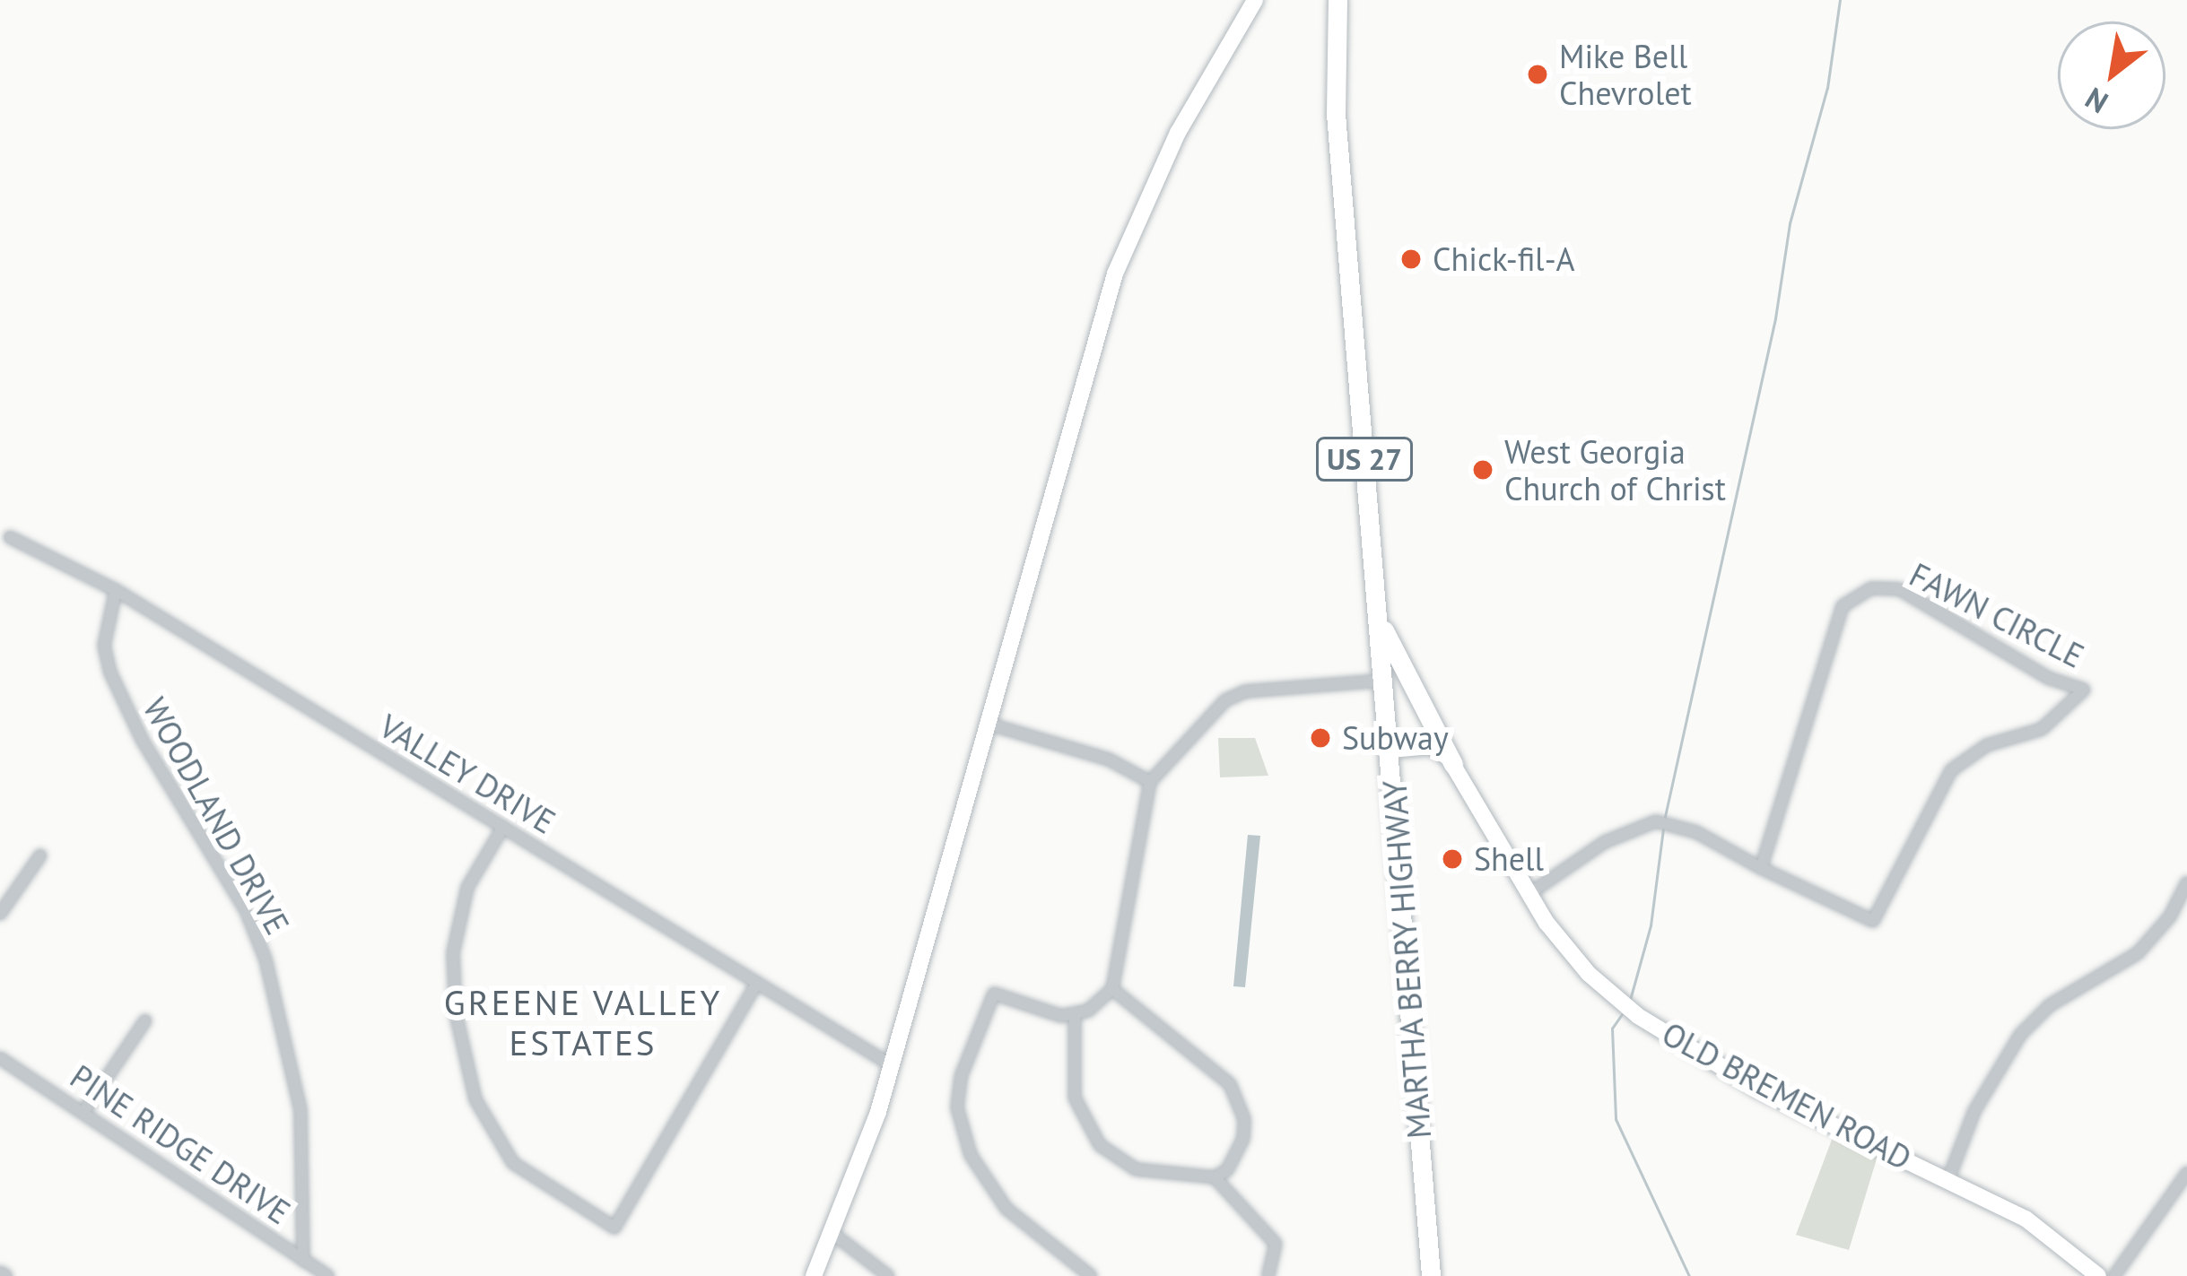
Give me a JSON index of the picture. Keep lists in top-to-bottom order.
{
  "streets": {
    "main road": ["US 27", "MARTHA BERRY HIGHWAY", "OLD BREMEN ROAD"],
    "street": [
      "FAWN CIRCLE",
      "VALLEY DRIVE",
      "WOODLAND DRIVE",
      "PINE RIDGE DRIVE"
    ]
  },
  "crossings": [
    ["FAWN CIRCLE", "OLD BREMEN ROAD"],
    ["VALLEY DRIVE", "WOODLAND DRIVE"],
    ["WOODLAND DRIVE", "PINE RIDGE DRIVE"]
  ],
  "districts": ["GREENE VALLEY ESTATES"],
  "places": [
    "Mike Bell Chevrolet",
    "Chick-fil-A",
    "West Georgia Church of Christ",
    "Subway",
    "Shell"
  ],
  "north": "bottom left"
}
